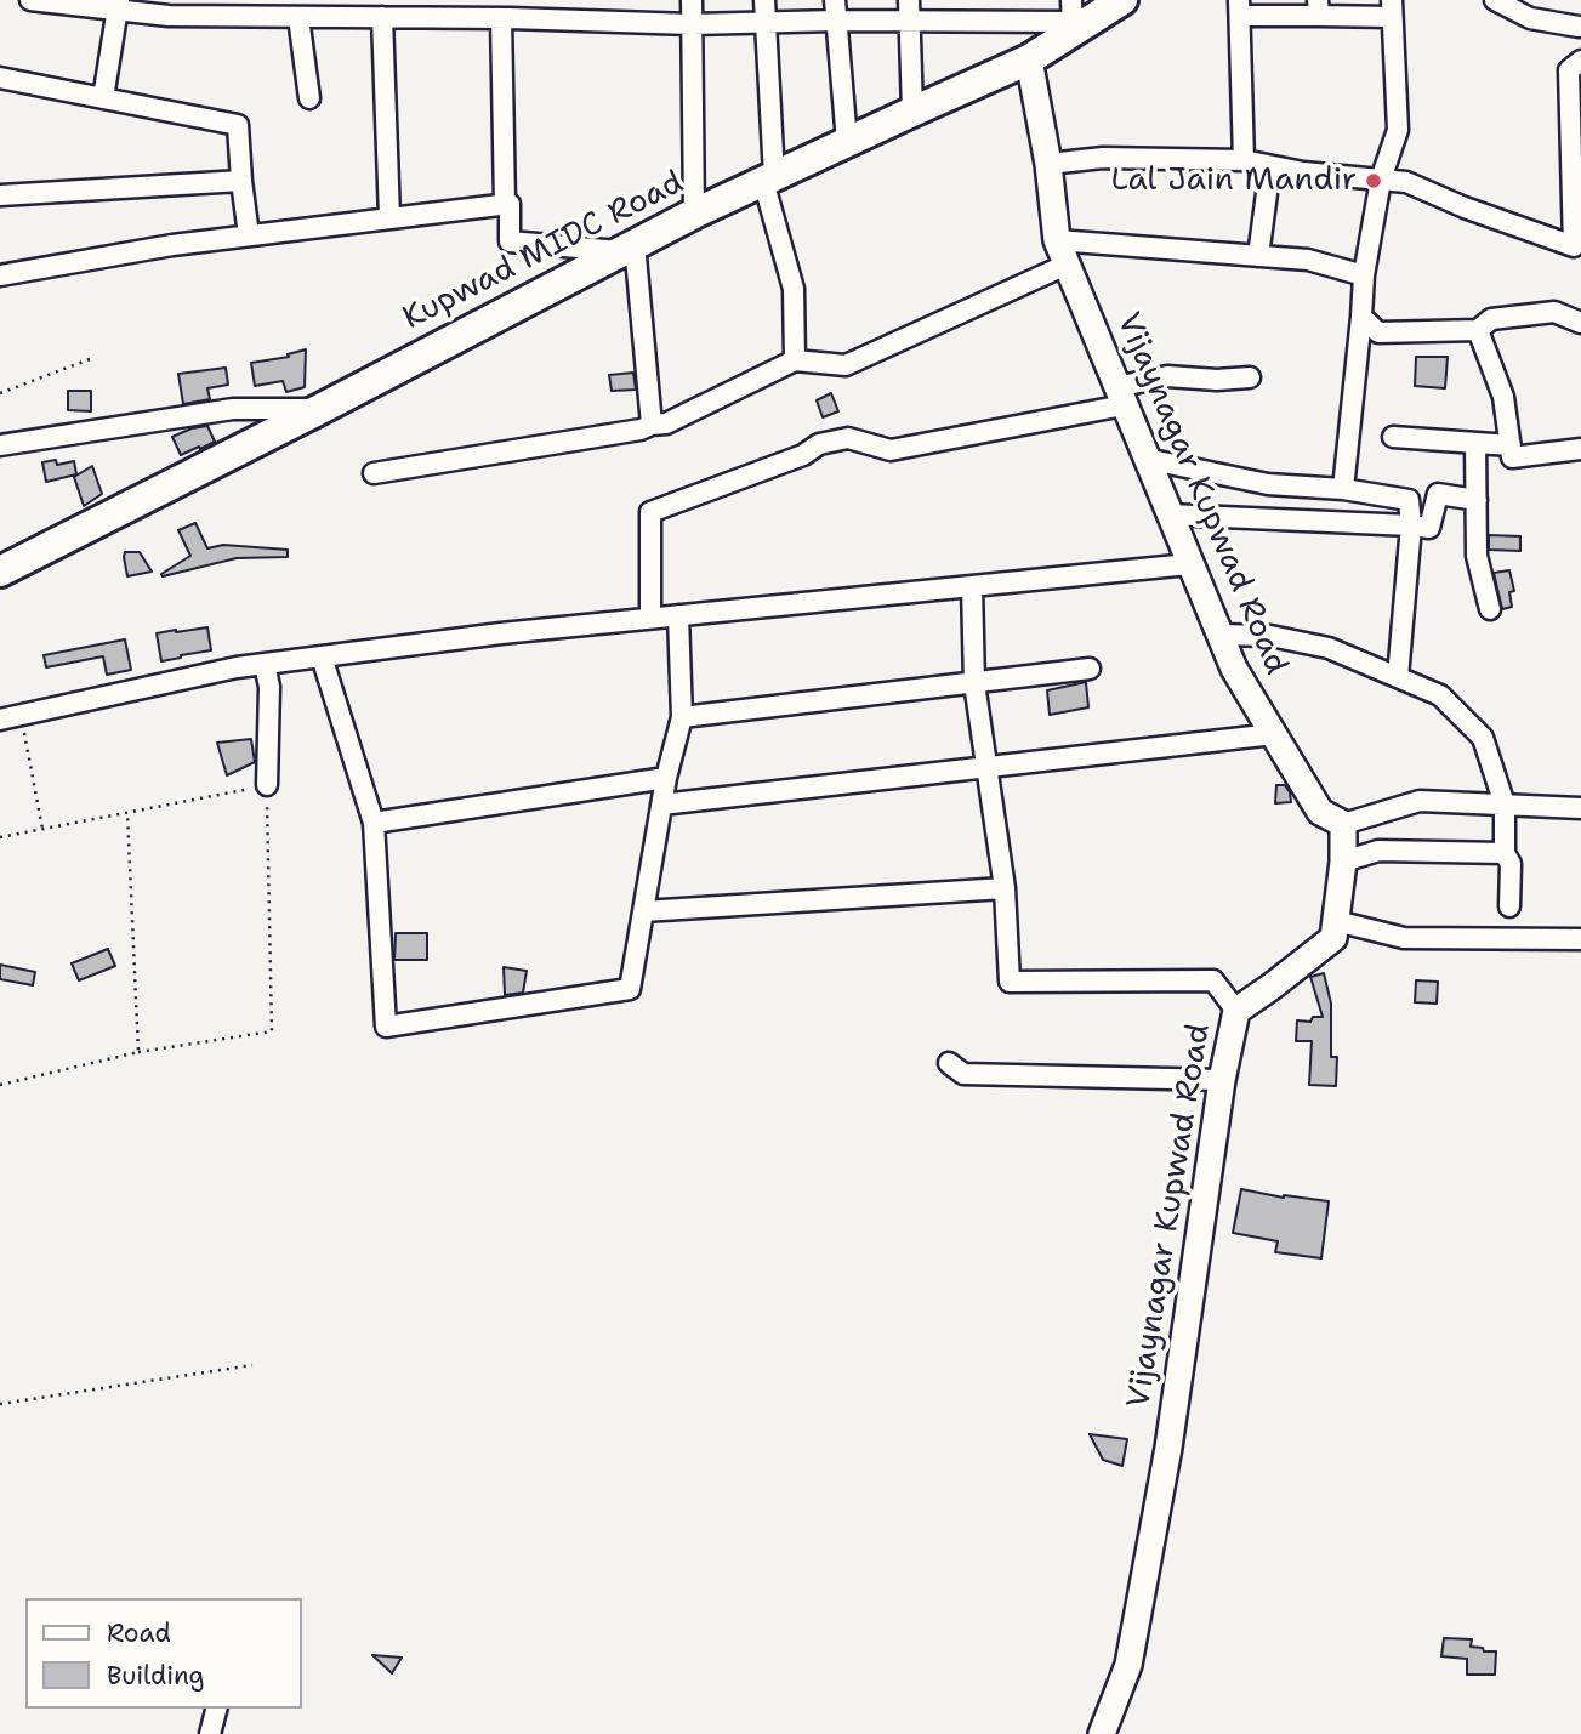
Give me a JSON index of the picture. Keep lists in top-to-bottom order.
{
  "streets": {
    "main road": ["Kupwad MIDC Road"],
    "street": ["Vijaynagar Kupwad Road"]
  },
  "crossings": [
    ["Kupwad MIDC Road", "Vijaynagar Kupwad Road"]
  ],
  "places": ["Lal Jain Mandir"],
  "legend": ["Road", "Building"]
}
